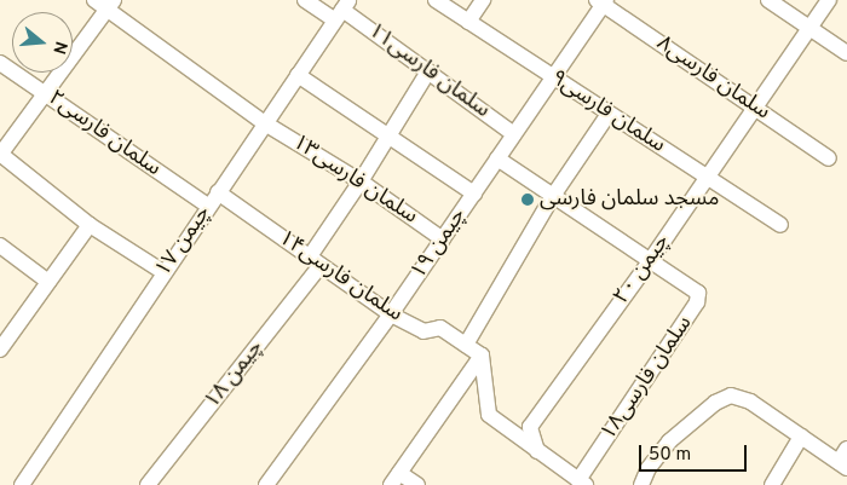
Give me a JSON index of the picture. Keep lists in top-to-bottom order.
{
  "streets": {
    "street": [
      "سلمان فارسی۱۱",
      "سلمان فارسی۸",
      "سلمان فارسی۹",
      "سلمان فارسی۲",
      "سلمان فارسی۱۳",
      "چیمن ۱۷",
      "چیمن ۱۹",
      "چیمن ۲۰",
      "سلمان فارسی۱۴",
      "چیمن ۱۸",
      "سلمان فارسی۱۸"
    ]
  },
  "crossings": [
    ["سلمان فارسی۱۱", "چیمن ۱۷"],
    ["سلمان فارسی۱۱", "چیمن ۱۹"],
    ["سلمان فارسی۱۱", "چیمن ۱۸"],
    ["سلمان فارسی۸", "چیمن ۱۹"],
    ["سلمان فارسی۸", "چیمن ۲۰"],
    ["سلمان فارسی۹", "چیمن ۱۹"],
    ["سلمان فارسی۹", "چیمن ۲۰"],
    ["سلمان فارسی۲", "چیمن ۱۷"],
    ["سلمان فارسی۱۳", "چیمن ۱۷"],
    ["سلمان فارسی۱۳", "چیمن ۱۹"],
    ["سلمان فارسی۱۳", "چیمن ۱۸"],
    ["چیمن ۱۷", "سلمان فارسی۱۴"],
    ["چیمن ۱۹", "سلمان فارسی۱۴"],
    ["چیمن ۱۹", "سلمان فارسی۱۸"],
    ["چیمن ۲۰", "سلمان فارسی۱۸"],
    ["سلمان فارسی۱۴", "چیمن ۱۸"]
  ],
  "places": ["مسجد سلمان فارسی"],
  "scale_bar": "50 m",
  "north": "right"
}
